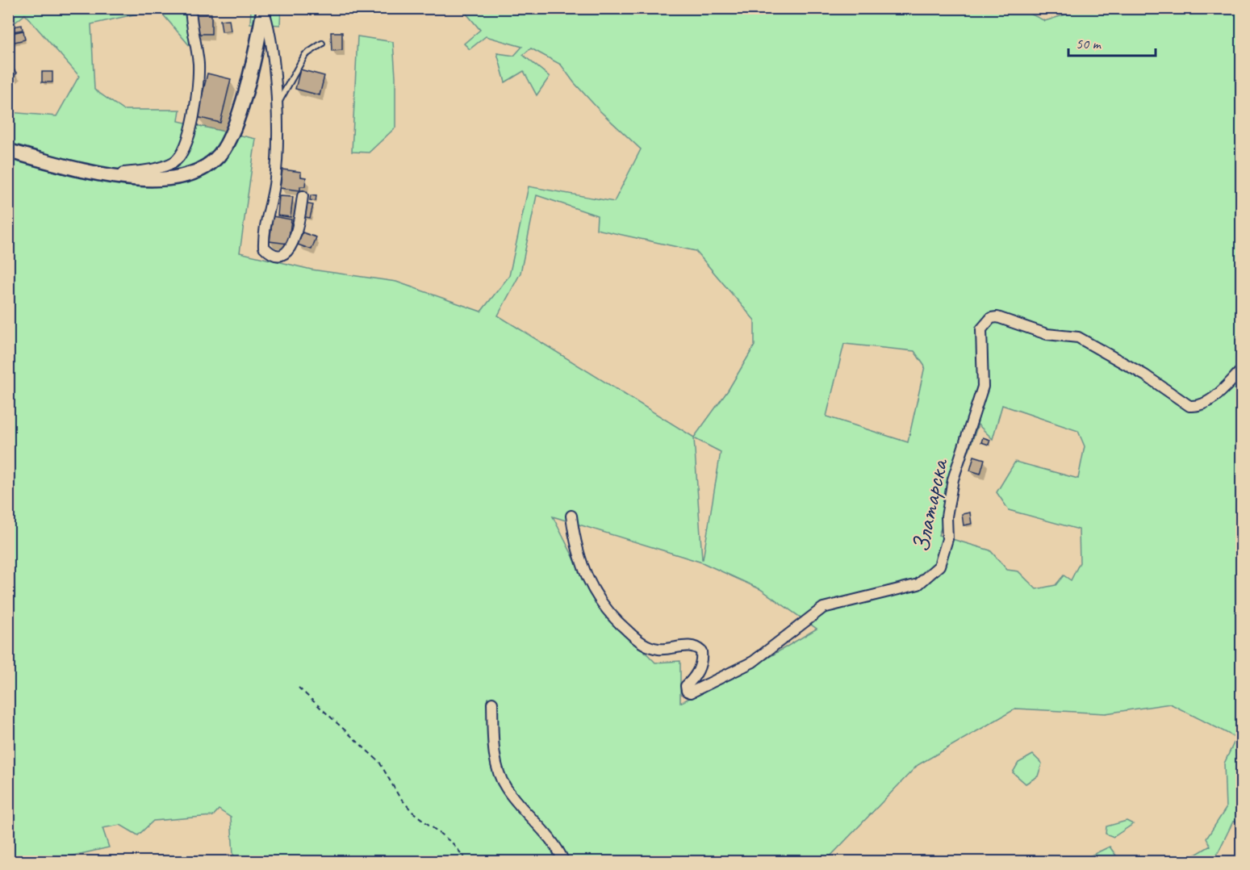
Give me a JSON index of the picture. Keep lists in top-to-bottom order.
{
  "streets": {
    "street": ["Златарска"]
  },
  "scale_bar": "50 m"
}
